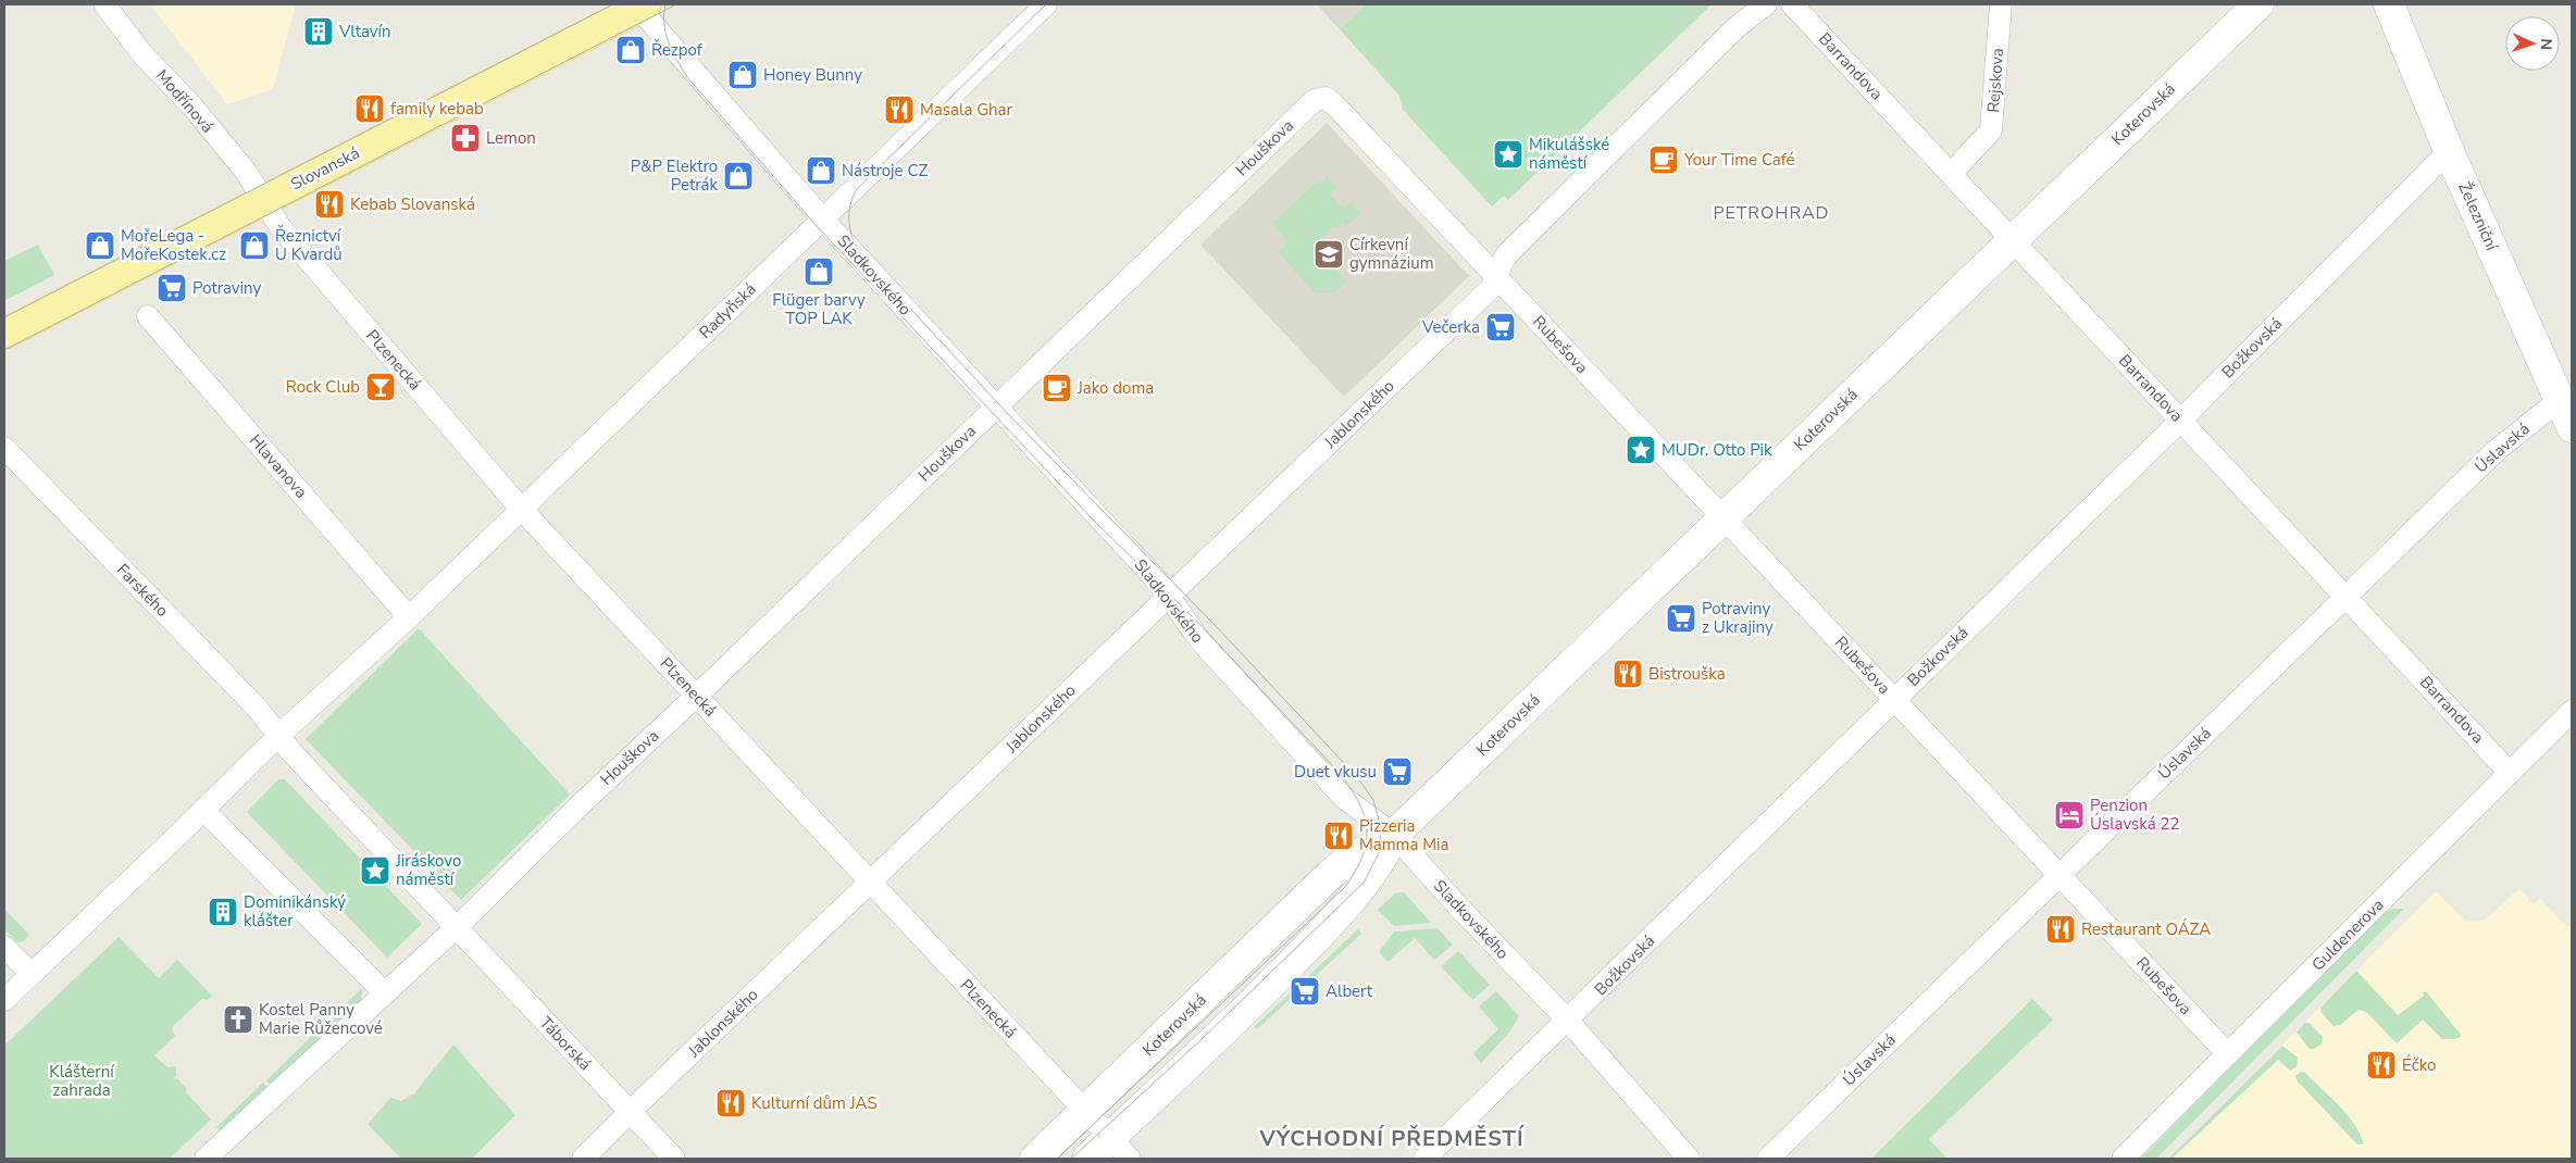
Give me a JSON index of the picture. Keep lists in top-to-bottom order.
{
  "streets": {
    "main road": ["Slovanská"],
    "street": [
      "Barrandova",
      "Rejskova",
      "Modřínová",
      "Koterovská",
      "Houškova",
      "Železniční",
      "Sladkovského",
      "Radyňská",
      "Rubešova",
      "Božkovská",
      "Plzenecká",
      "Jablonského",
      "Úslavská",
      "Hlavanova",
      "Farského",
      "Guldenerova",
      "Táborská"
    ]
  },
  "crossings": [
    ["Barrandova", "Rejskova"],
    ["Barrandova", "Koterovská"],
    ["Barrandova", "Božkovská"],
    ["Barrandova", "Úslavská"],
    ["Barrandova", "Guldenerova"],
    ["Modřínová", "Slovanská"],
    ["Modřínová", "Plzenecká"],
    ["Koterovská", "Sladkovského"],
    ["Koterovská", "Rubešova"],
    ["Koterovská", "Plzenecká"],
    ["Houškova", "Sladkovského"],
    ["Houškova", "Rubešova"],
    ["Houškova", "Plzenecká"],
    ["Houškova", "Jablonského"],
    ["Houškova", "Táborská"],
    ["Slovanská", "Sladkovského"],
    ["Slovanská", "Plzenecká"],
    ["Železniční", "Božkovská"],
    ["Železniční", "Úslavská"],
    ["Sladkovského", "Radyňská"],
    ["Sladkovského", "Božkovská"],
    ["Sladkovského", "Jablonského"],
    ["Radyňská", "Plzenecká"],
    ["Radyňská", "Hlavanova"],
    ["Rubešova", "Božkovská"],
    ["Rubešova", "Jablonského"],
    ["Rubešova", "Úslavská"],
    ["Rubešova", "Guldenerova"],
    ["Plzenecká", "Jablonského"],
    ["Jablonského", "Táborská"]
  ],
  "districts": ["PETROHRAD", "VÝCHODNÍ PŘEDMĚSTÍ"],
  "parks": ["Klášterní zahrada"],
  "places": {
    "building": ["Vltavín", "Dominikánský klášter"],
    "shop": [
      "Řezpof",
      "Honey Bunny",
      "Nástroje CZ",
      "P&P Elektro Petrák",
      "MořeLega - MořeKostek.cz",
      "Řeznictví U Kvardů",
      "Flüger barvy TOP LAK"
    ],
    "restaurant": [
      "family kebab",
      "Masala Ghar",
      "Kebab Slovanská",
      "Bistrouška",
      "Pizzeria Mamma Mia",
      "Restaurant OÁZA",
      "Éčko",
      "Kulturní dům JAS"
    ],
    "pharmacy": ["Lemon"],
    "place": ["Mikulášské náměstí", "MUDr. Otto Pik", "Jiráskovo náměstí"],
    "cafe": ["Your Time Café", "Jako doma"],
    "school or university": ["Církevní gymnázium"],
    "supermarket": [
      "Potraviny",
      "Večerka",
      "Potraviny z Ukrajiny",
      "Duet vkusu",
      "Albert"
    ],
    "bar": ["Rock Club"],
    "hotel": ["Penzion Úslavská 22"],
    "church": ["Kostel Panny Marie Růžencové"]
  },
  "north": "right"
}
